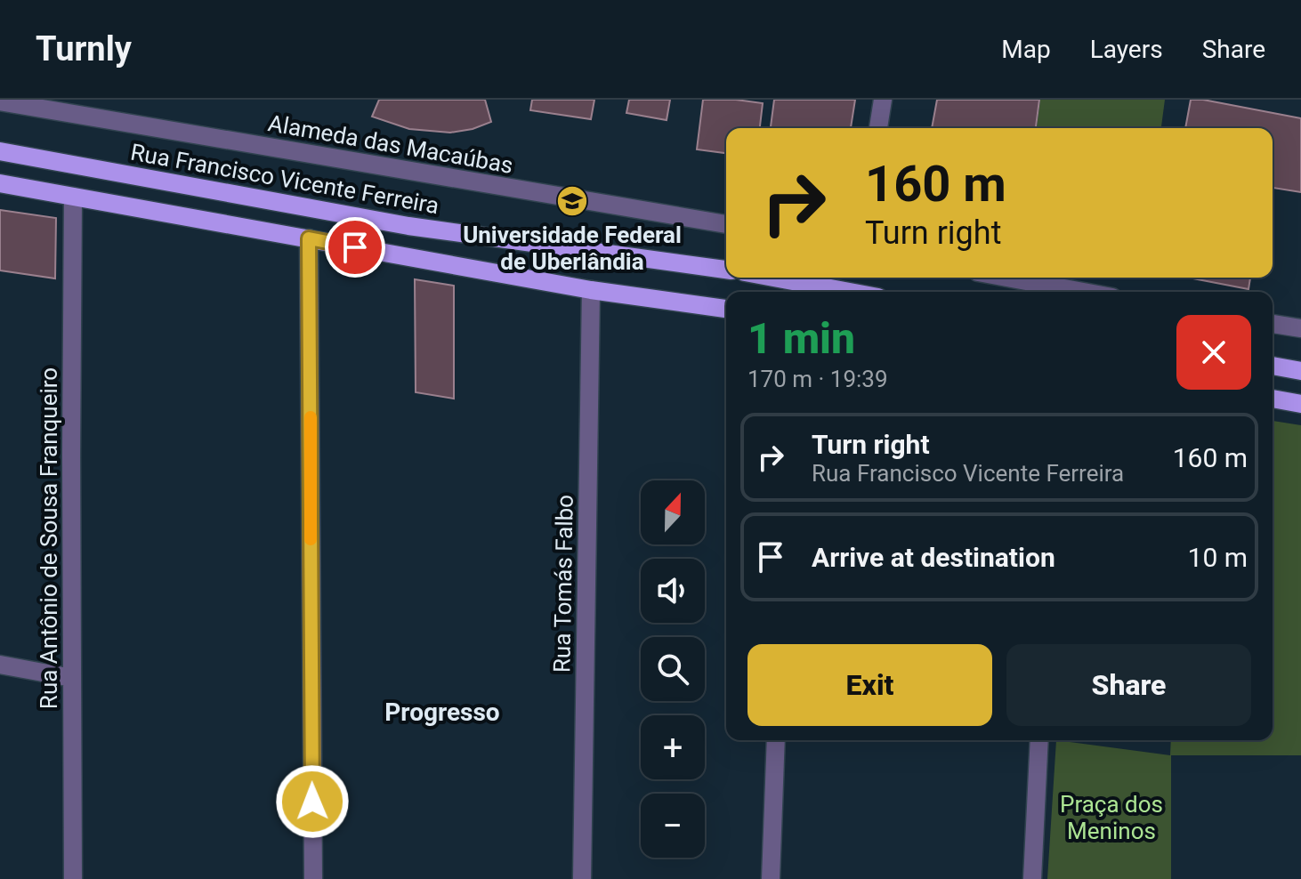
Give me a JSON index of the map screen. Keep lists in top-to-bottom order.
{
  "streets": {
    "main road": ["Rua Francisco Vicente Ferreira"],
    "street": ["Alameda das Macaúbas", "Rua Antônio de Sousa Franqueiro", "Rua Tomás Falbo"]
  },
  "districts": ["Progresso"],
  "parks": ["Praça dos Meninos"],
  "places": {
    "school or university": ["Universidade Federal de Uberlândia"]
  },
  "north": "top",
  "page": {
    "header": "Turnly",
    "nav": ["Map", "Layers", "Share"],
    "turn": ["160 m", "Turn right"],
    "heading": ["1 min", "170 m · 19:39"],
    "list": [
      {
        "name": "Turn right",
        "note": "Rua Francisco Vicente Ferreira",
        "value": "160 m"
      },
      {
        "name": "Arrive at destination",
        "value": "10 m"
      }
    ],
    "map_buttons": ["+", "−"],
    "buttons": ["Exit", "Share"]
  }
}
